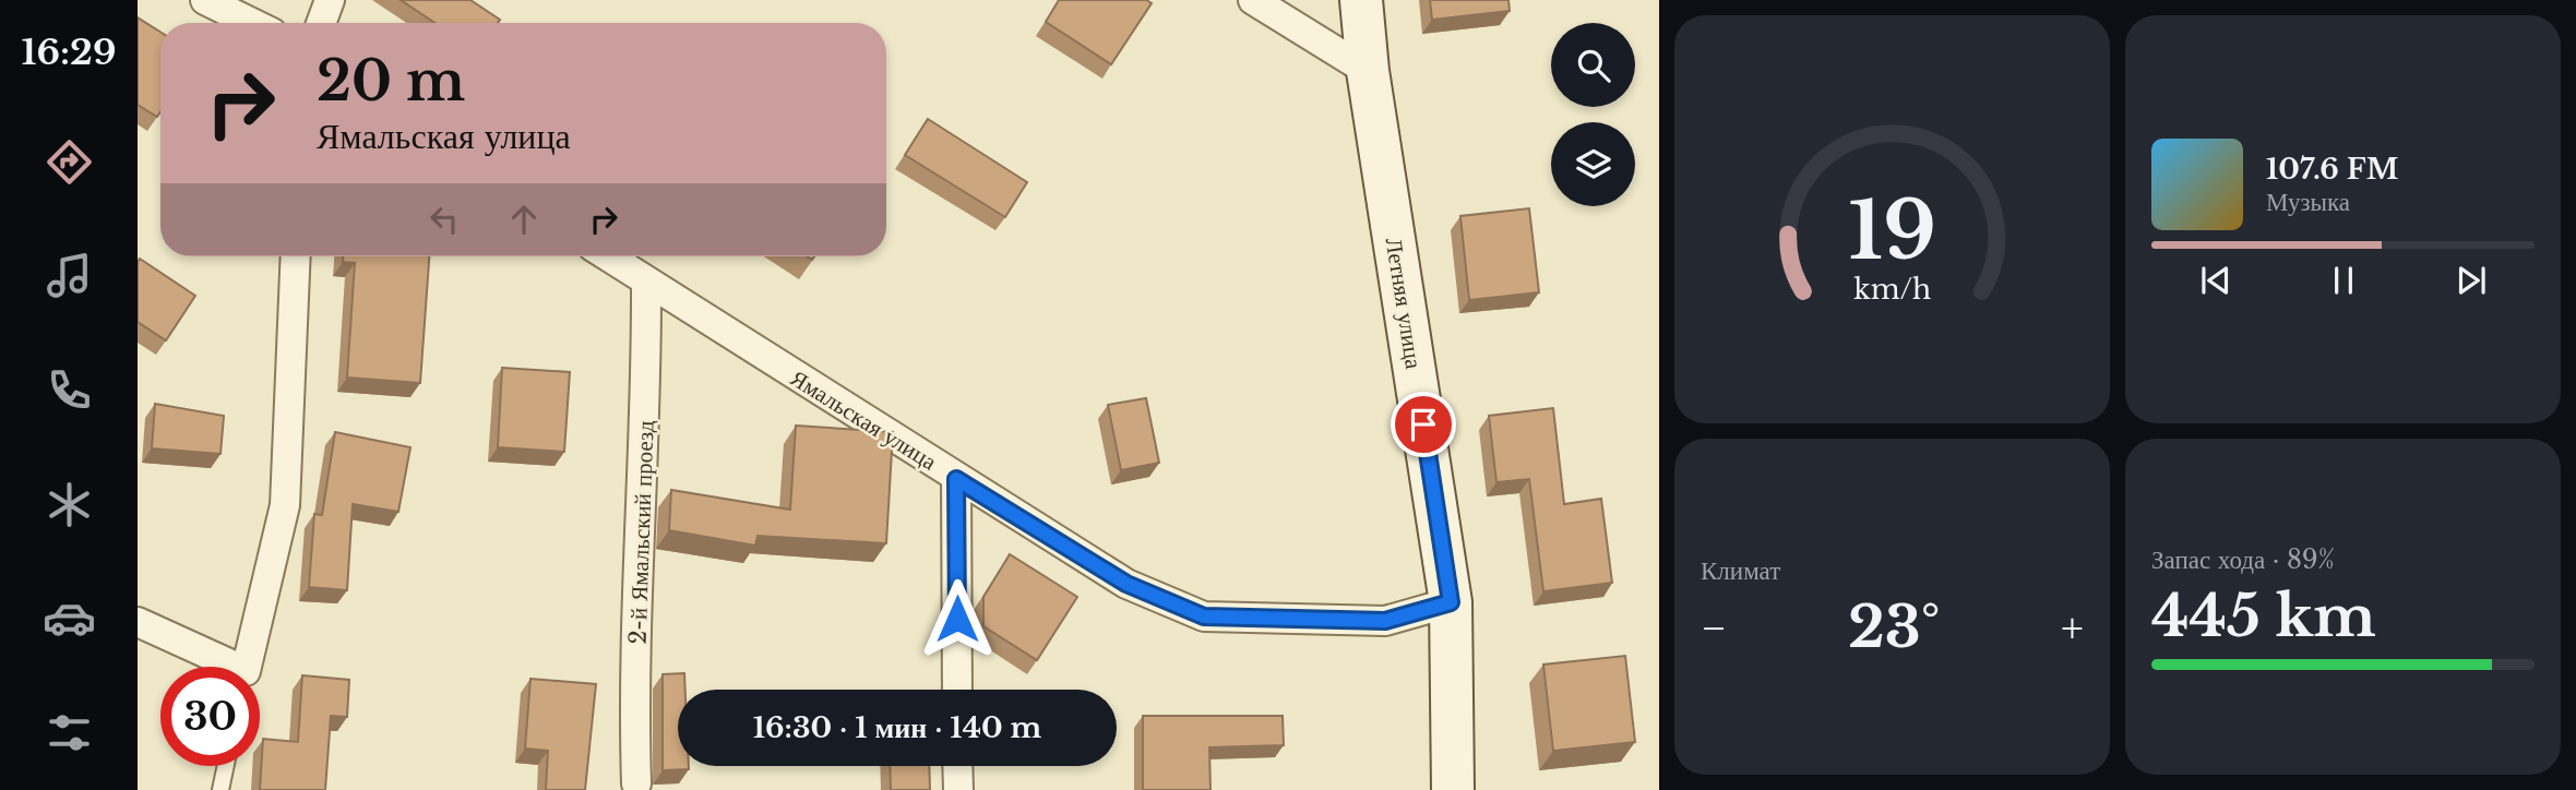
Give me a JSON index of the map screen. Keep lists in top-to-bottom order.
{
  "streets": {
    "street": ["Летняя улица", "Ямальская улица", "2-й Ямальский проезд"]
  },
  "crossings": [
    ["Летняя улица", "Ямальская улица"],
    ["Ямальская улица", "2-й Ямальский проезд"]
  ],
  "page": {
    "tabs": "16:29",
    "turn": ["20 m", "Ямальская улица"],
    "song": ["107.6 FM", "Музыка"],
    "tile": [
      "Климат",
      ["Запас хода · 89%", "445 km"]
    ],
    "heat": ["−", "23°", "+"],
    "limit": "30",
    "trip": "16:30 · 1 мин · 140 m",
    "gauge": ["19", "km/h"]
  }
}
